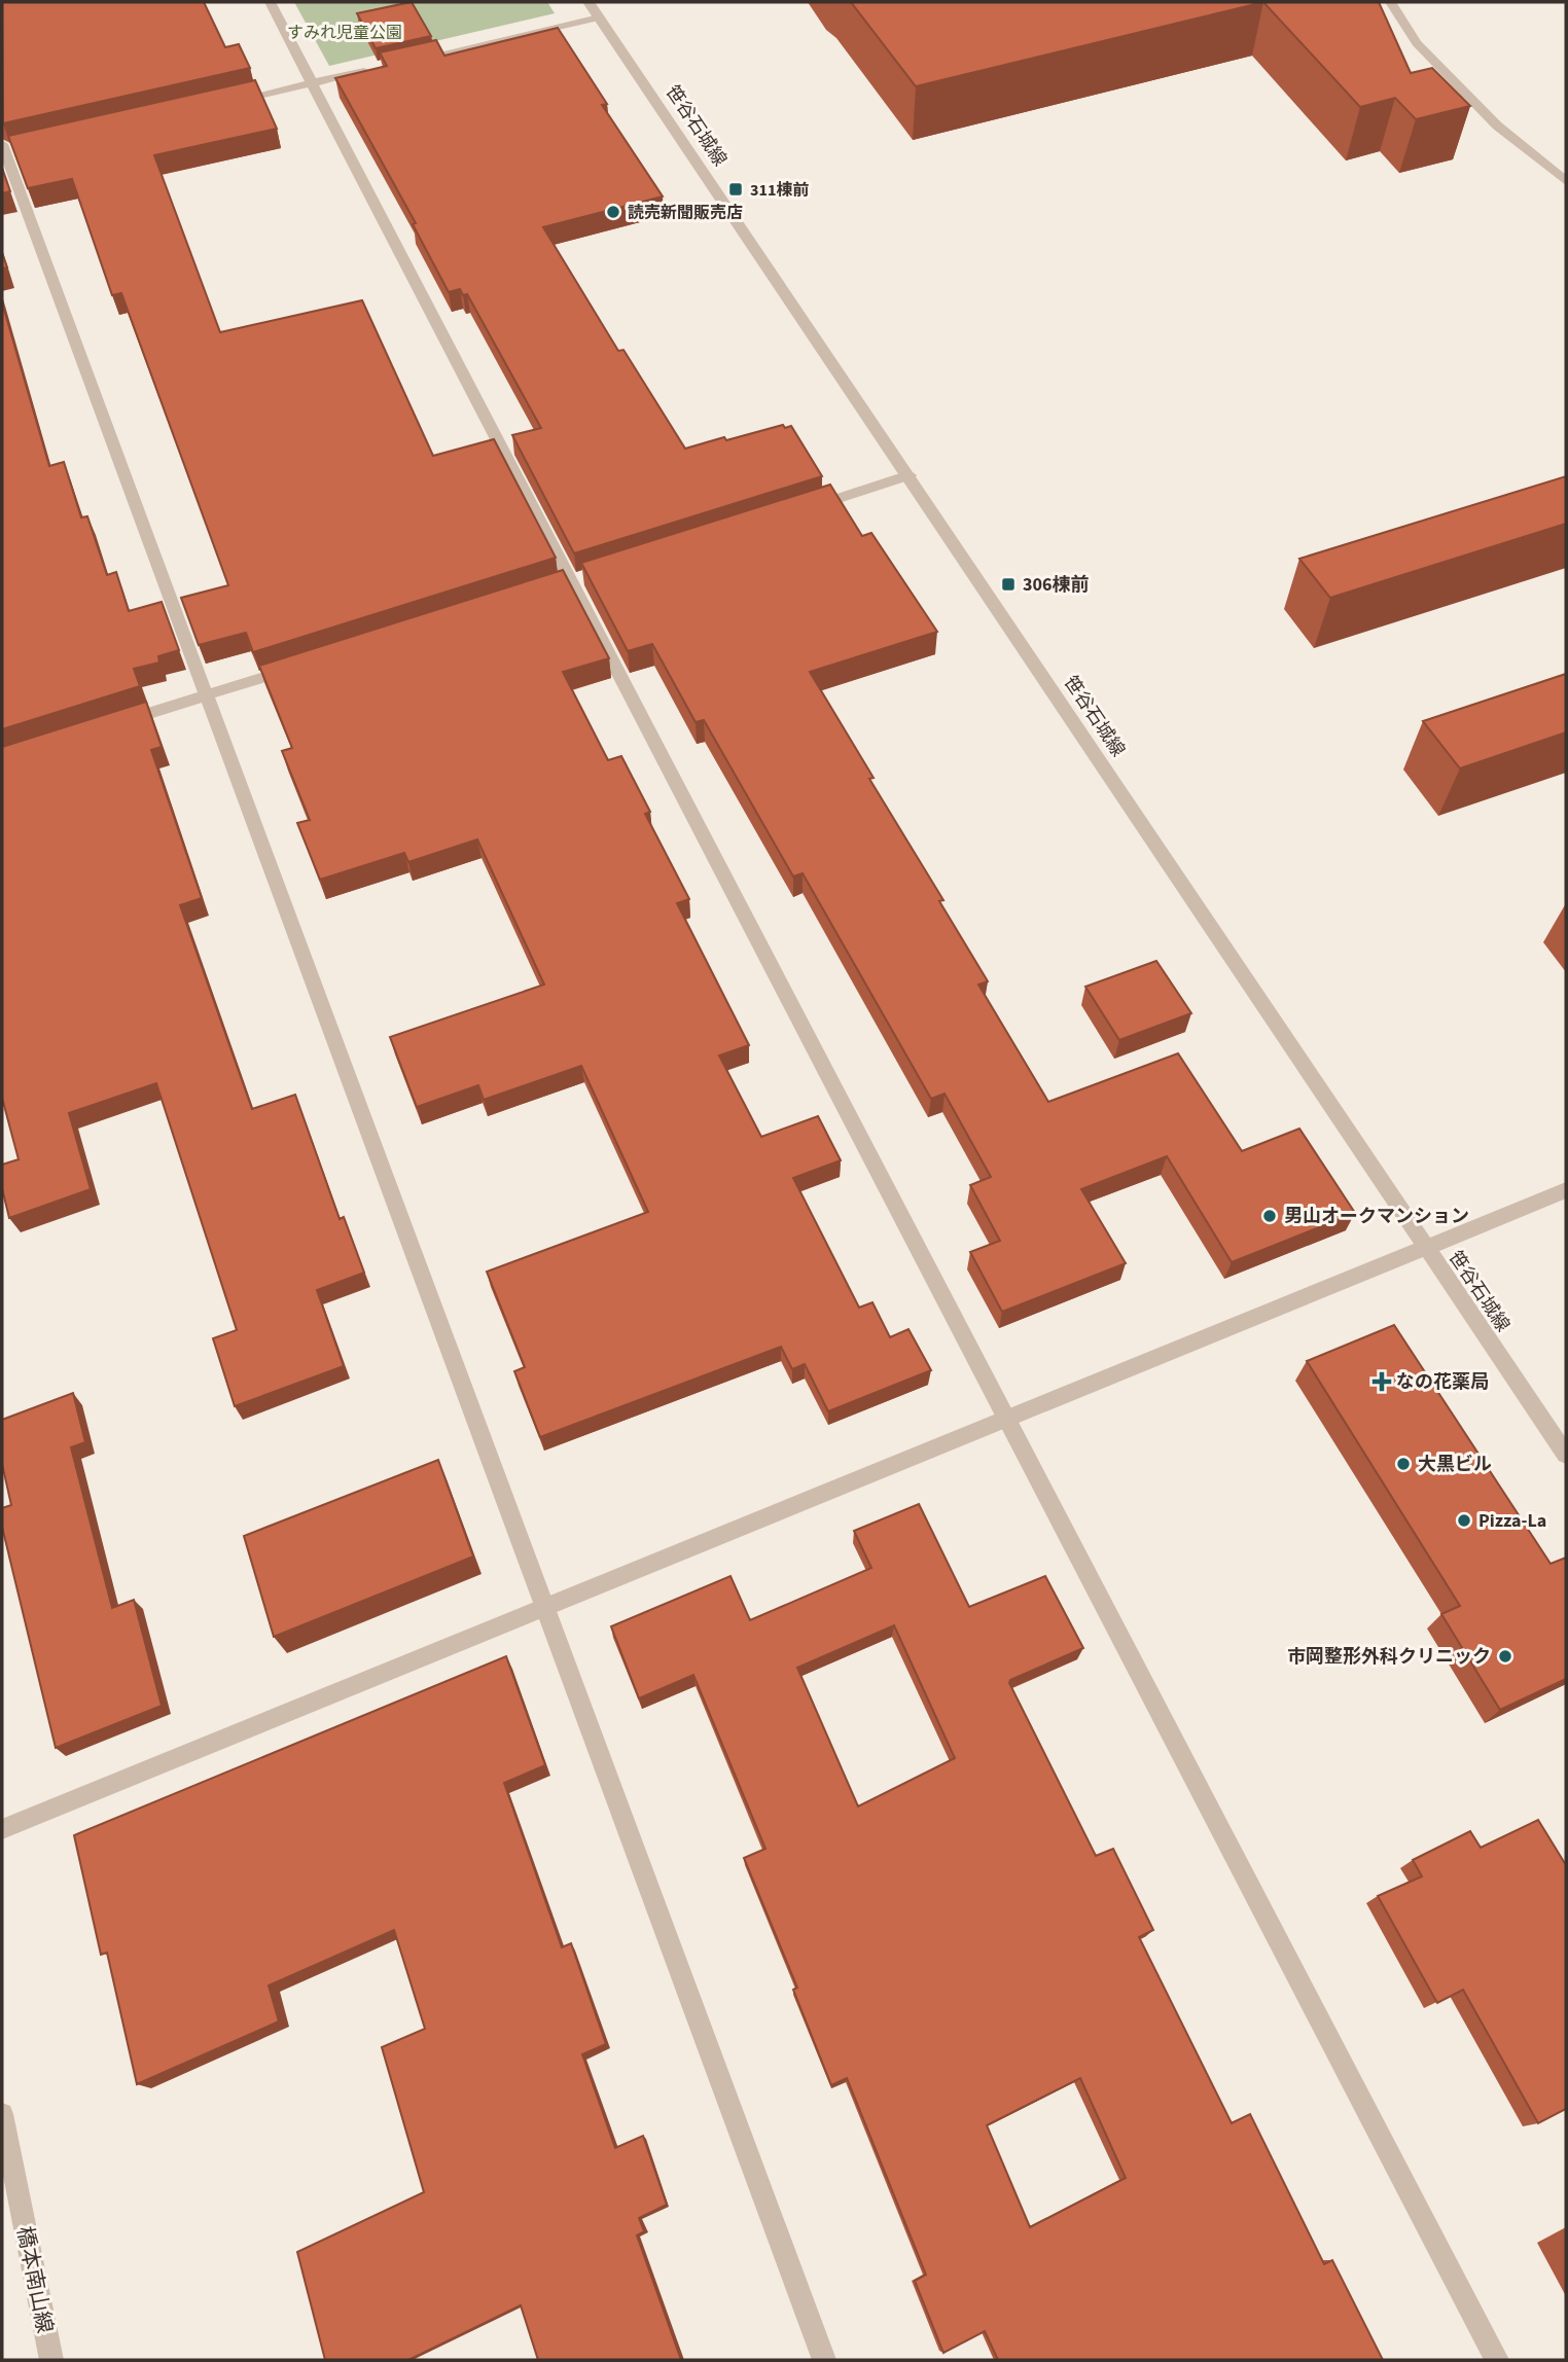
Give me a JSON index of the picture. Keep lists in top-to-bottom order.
{
  "streets": {
    "street": ["笹谷石城線", "橋本南山線"]
  },
  "parks": ["すみれ児童公園"],
  "places": {
    "transit": ["311棟前", "306棟前"],
    "other": [
      "読売新聞販売店",
      "男山オークマンション",
      "大黒ビル",
      "Pizza-La",
      "市岡整形外科クリニック"
    ],
    "health": ["なの花薬局"]
  }
}
